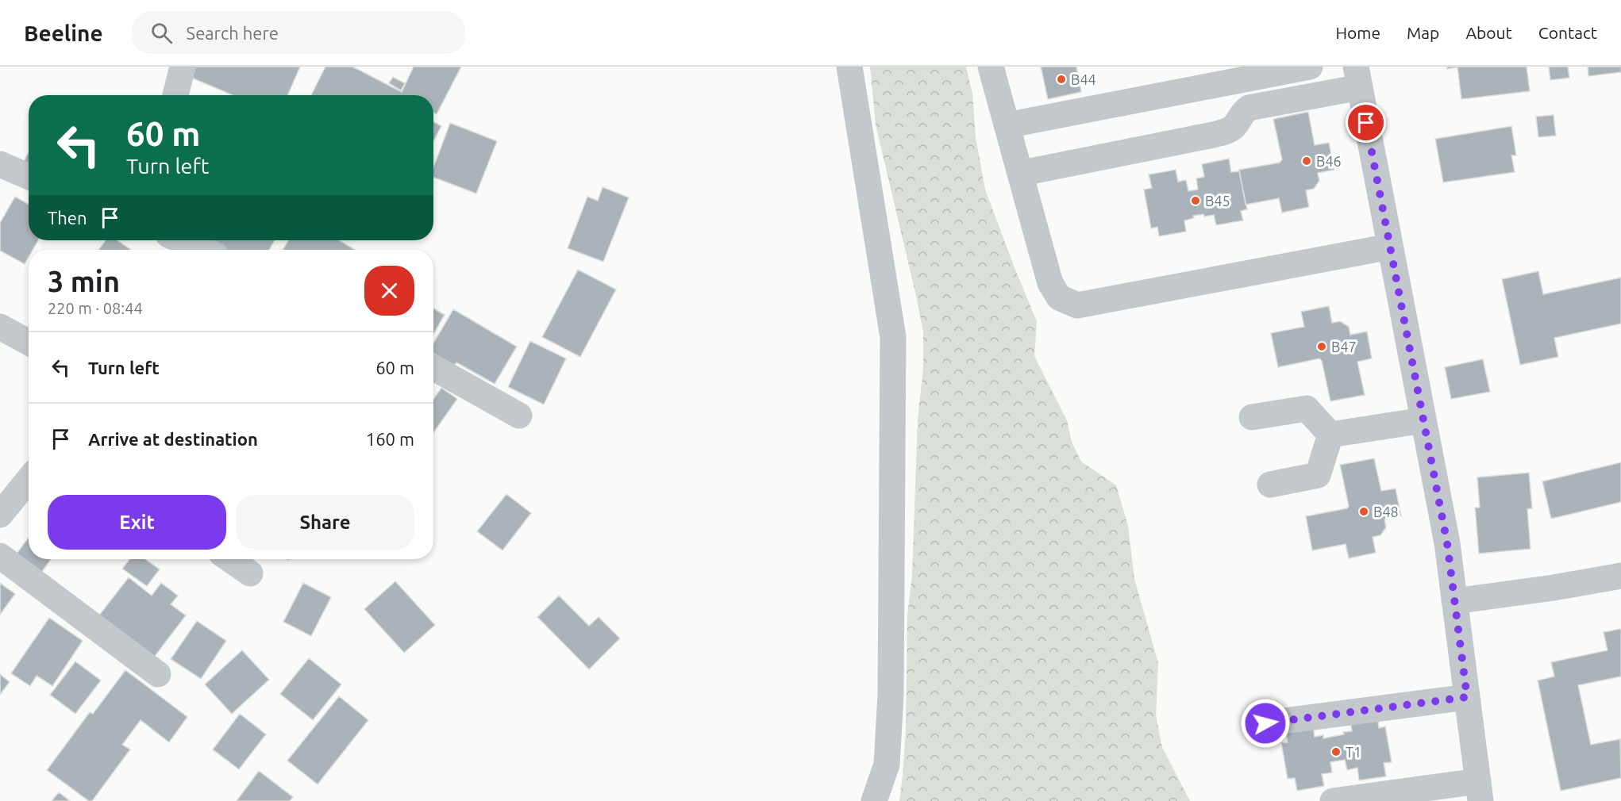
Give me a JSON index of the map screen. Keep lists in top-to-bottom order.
{
  "places": [
    "B44",
    "B46",
    "B45",
    "B47",
    "B48",
    "T1"
  ],
  "page": {
    "header": "Beeline",
    "search": "Search here",
    "nav": [
      "Home",
      "Map",
      "About",
      "Contact"
    ],
    "turn": ["60 m", "Turn left"],
    "then": "Then",
    "heading": ["3 min", "220 m · 08:44"],
    "list": [
      {
        "name": "Turn left",
        "value": "60 m"
      },
      {
        "name": "Arrive at destination",
        "value": "160 m"
      }
    ],
    "buttons": ["Exit", "Share"]
  }
}
